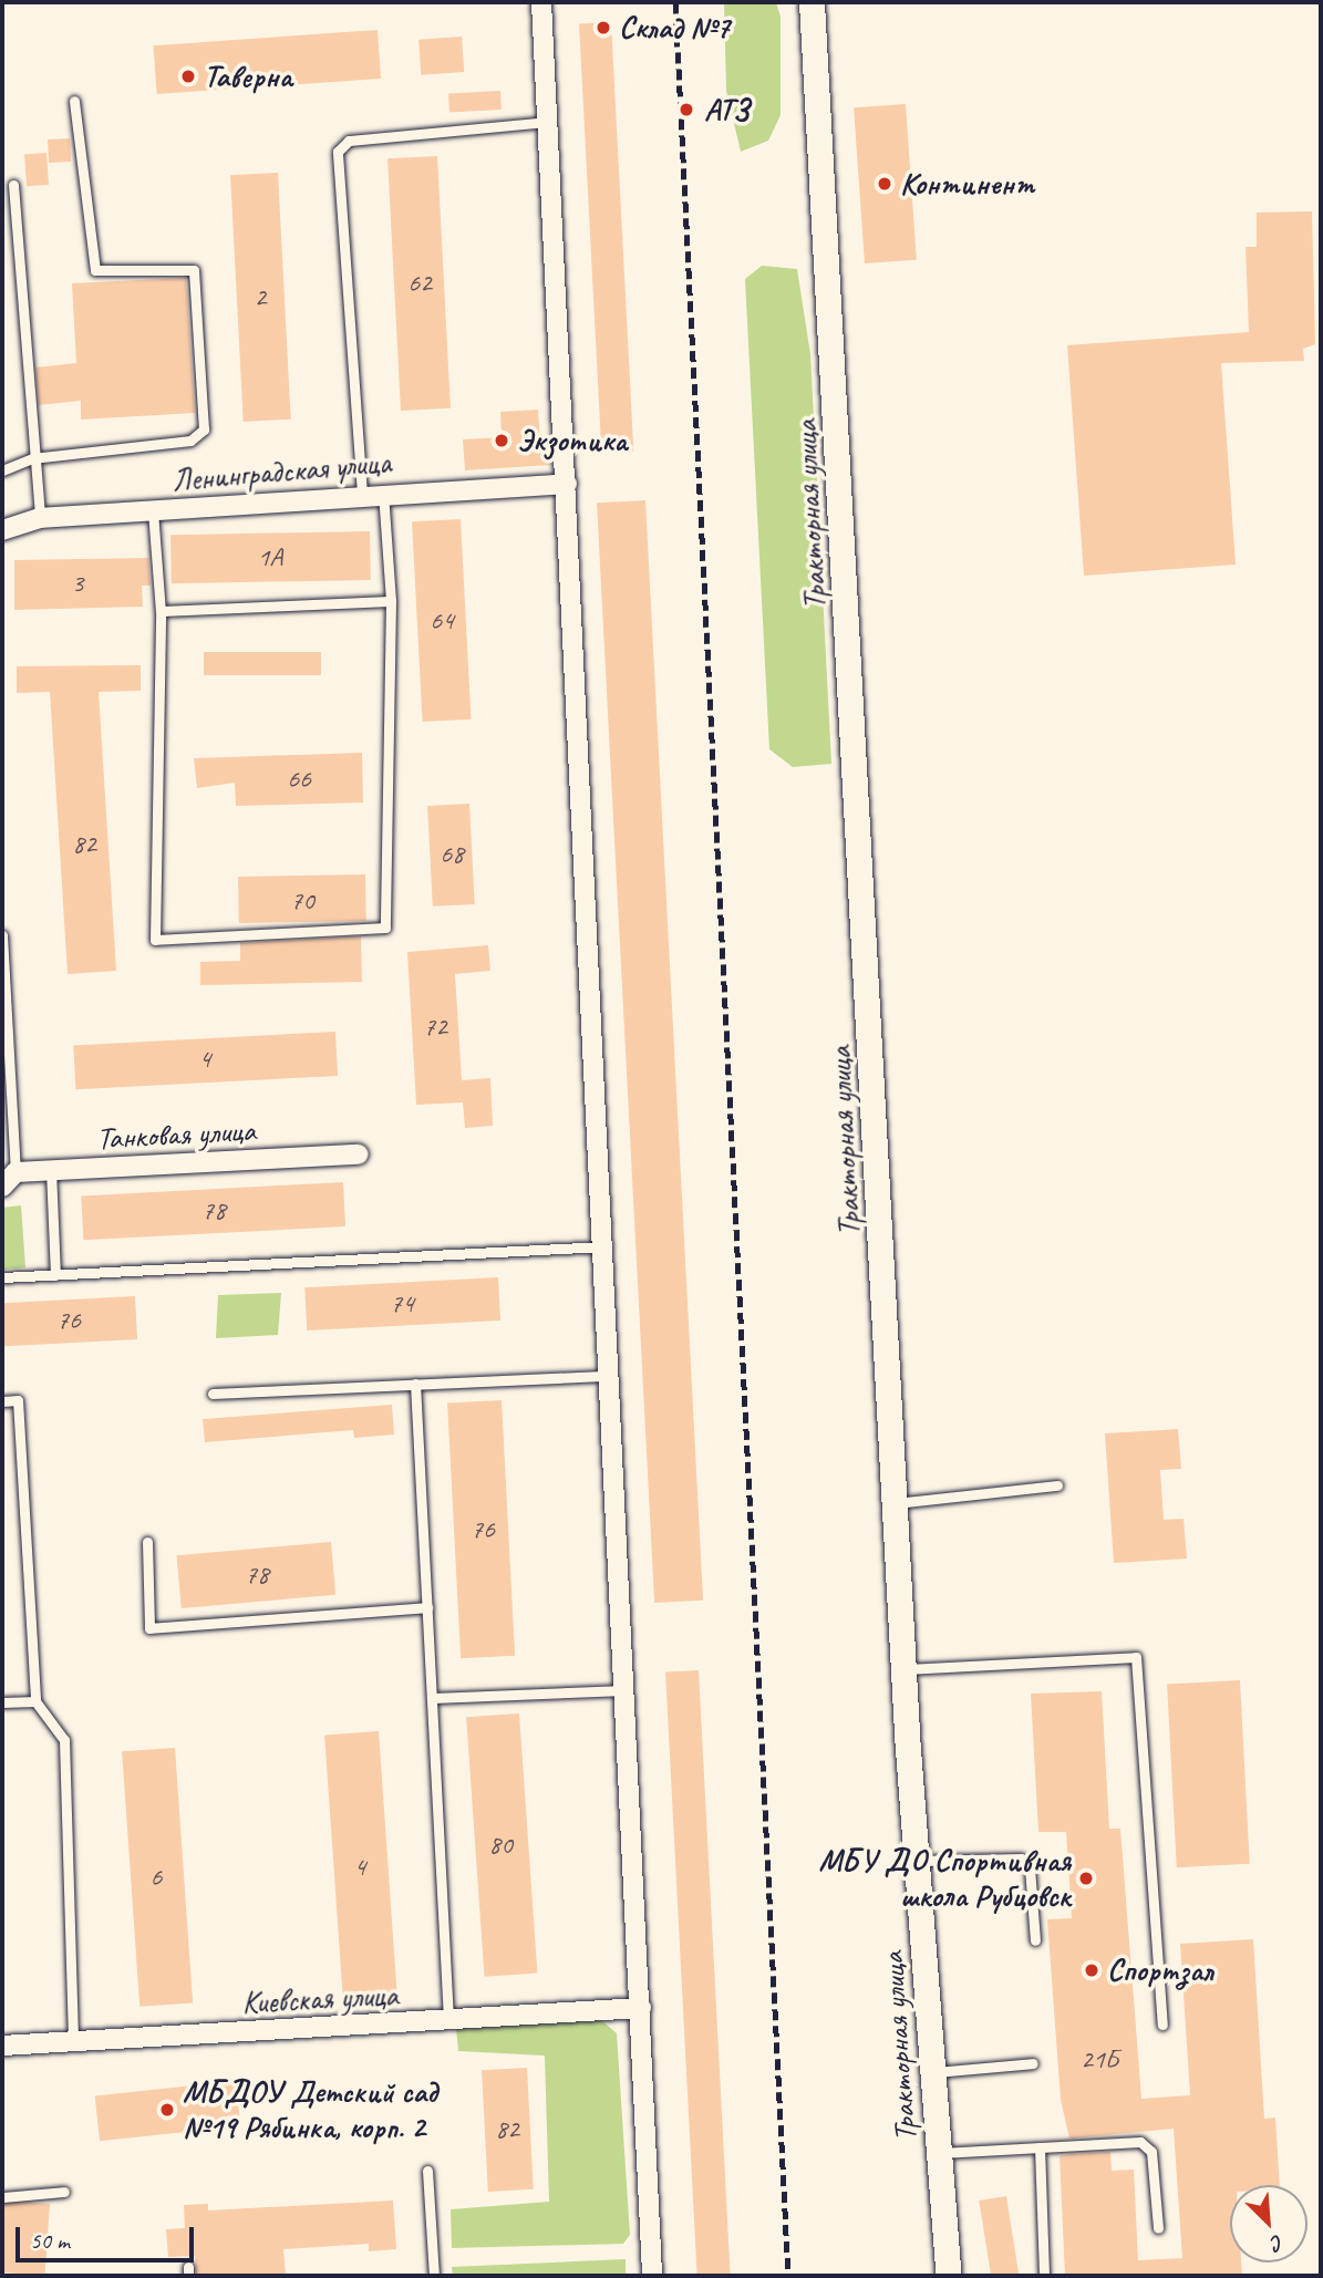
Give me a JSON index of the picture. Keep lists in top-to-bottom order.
{
  "streets": {
    "street": [
      "Ленинградская улица",
      "Тракторная улица",
      "Танковая улица",
      "Киевская улица"
    ]
  },
  "places": [
    "Склад №7",
    "Таверна",
    "АТЗ",
    "Континент",
    "Экзотика",
    "МБУ ДО Спортивная школа Рубцовск",
    "Спортзал",
    "МБДОУ Детский сад №19 Рябинка, корп. 2"
  ],
  "house_numbers": [
    "62",
    "2",
    "1А",
    "3",
    "64",
    "66",
    "82",
    "68",
    "70",
    "72",
    "4",
    "78",
    "74",
    "76",
    "76",
    "78",
    "80",
    "4",
    "6",
    "21Б",
    "82"
  ],
  "scale_bar": "50 m",
  "north": "bottom right"
}
